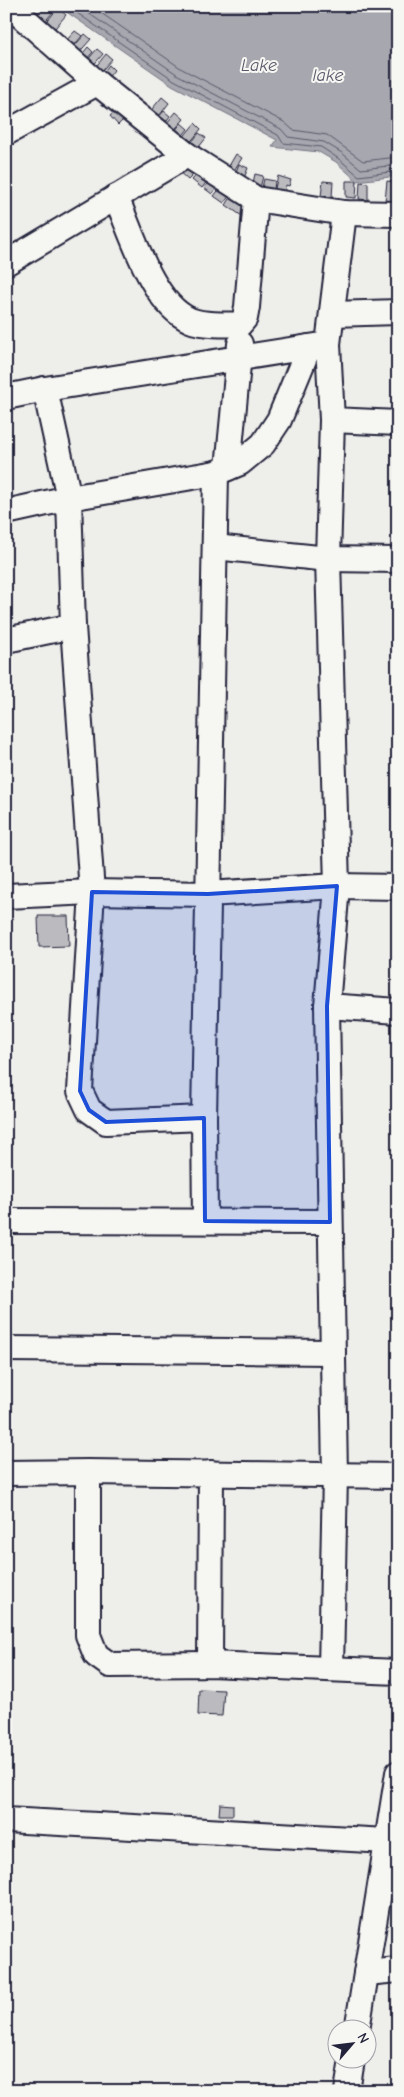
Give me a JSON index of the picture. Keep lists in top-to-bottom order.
{
  "water": ["Lake", "lake"],
  "north": "top right"
}
